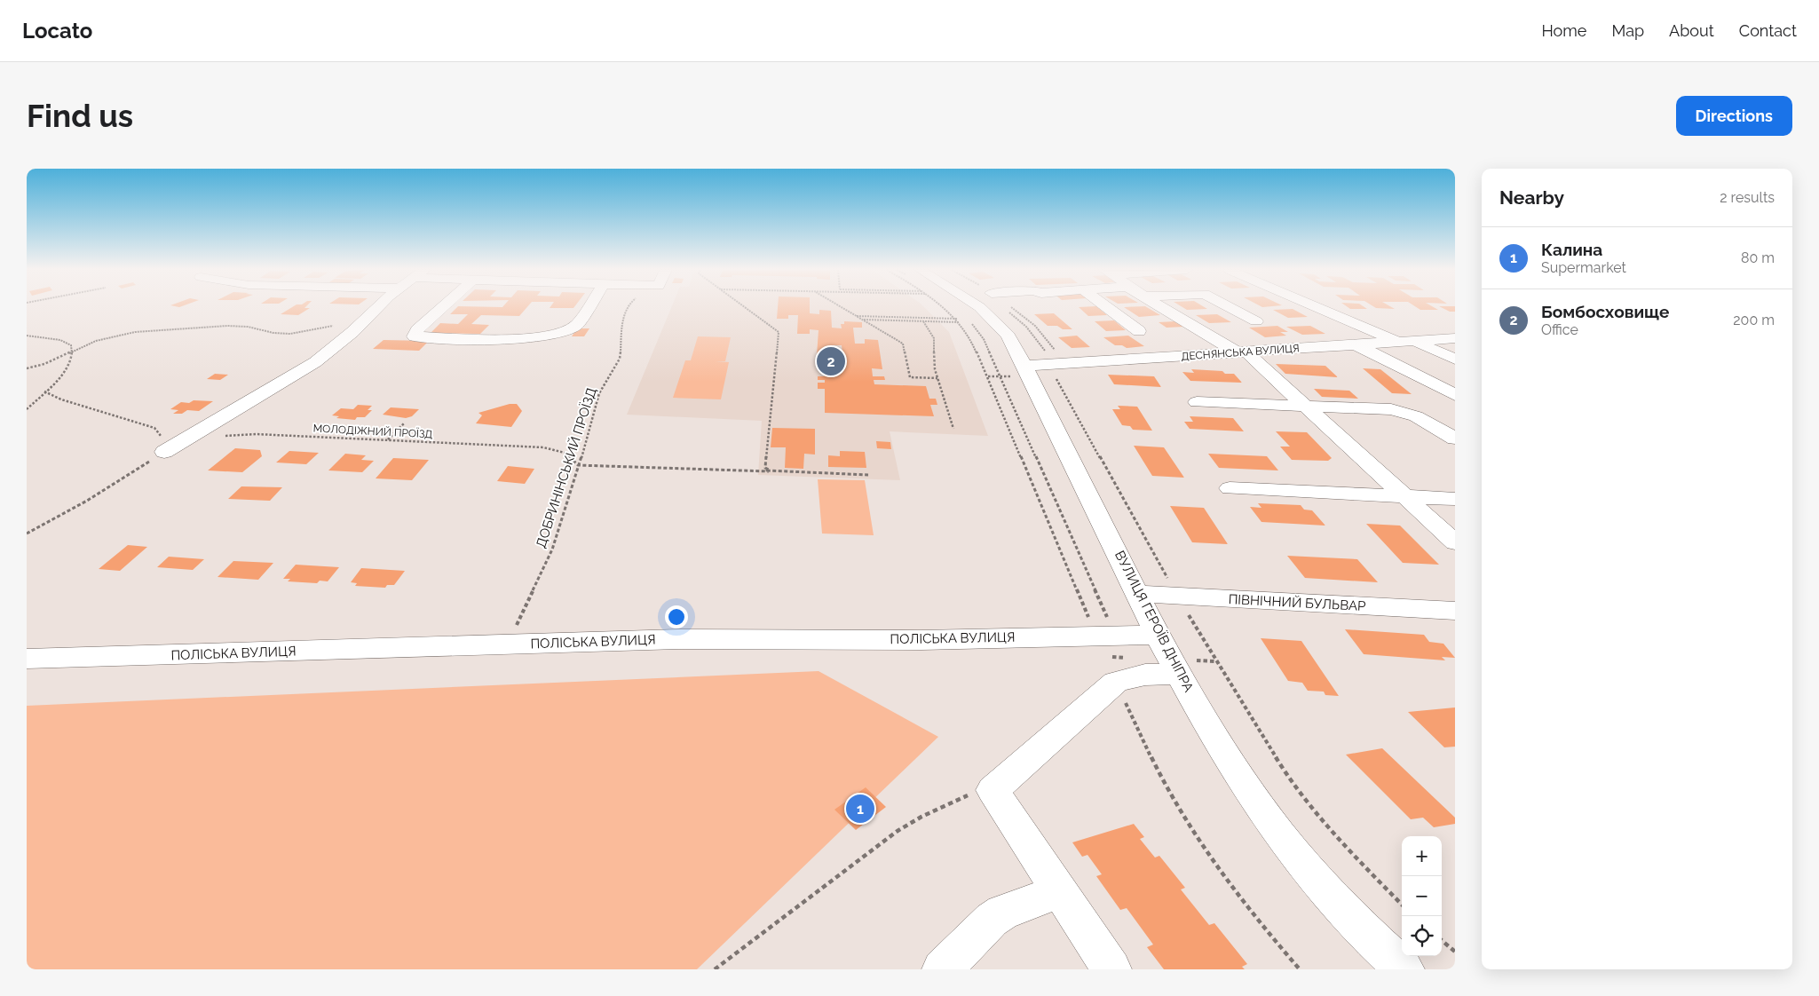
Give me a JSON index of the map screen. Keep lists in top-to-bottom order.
{
  "streets": {
    "street": [
      "ДЕСНЯНСЬКА ВУЛИЦЯ",
      "ПІВНІЧНИЙ БУЛЬВАР",
      "ВУЛИЦЯ ГЕРОЇВ ДНІПРА",
      "ПОЛІСЬКА ВУЛИЦЯ"
    ],
    "path": ["МОЛОДІЖНИЙ ПРОЇЗД", "ДОБРИНІНСЬКИЙ ПРОЇЗД"]
  },
  "crossings": [
    ["ДЕСНЯНСЬКА ВУЛИЦЯ", "ВУЛИЦЯ ГЕРОЇВ ДНІПРА"],
    ["МОЛОДІЖНИЙ ПРОЇЗД", "ДОБРИНІНСЬКИЙ ПРОЇЗД"],
    ["ДОБРИНІНСЬКИЙ ПРОЇЗД", "ПОЛІСЬКА ВУЛИЦЯ"],
    ["ПІВНІЧНИЙ БУЛЬВАР", "ВУЛИЦЯ ГЕРОЇВ ДНІПРА"],
    ["ВУЛИЦЯ ГЕРОЇВ ДНІПРА", "ПОЛІСЬКА ВУЛИЦЯ"]
  ],
  "page": {
    "header": "Locato",
    "nav": [
      "Home",
      "Map",
      "About",
      "Contact"
    ],
    "buttons": "Directions",
    "title": "Find us",
    "heading": ["Nearby", "2 results"],
    "list": [
      {
        "mark": "1",
        "name": "Калина",
        "note": "Supermarket",
        "value": "80 m"
      },
      {
        "mark": "2",
        "name": "Бомбосховище",
        "note": "Office",
        "value": "200 m"
      }
    ],
    "pins": ["2", "1"],
    "map_buttons": ["+", "−"]
  }
}
